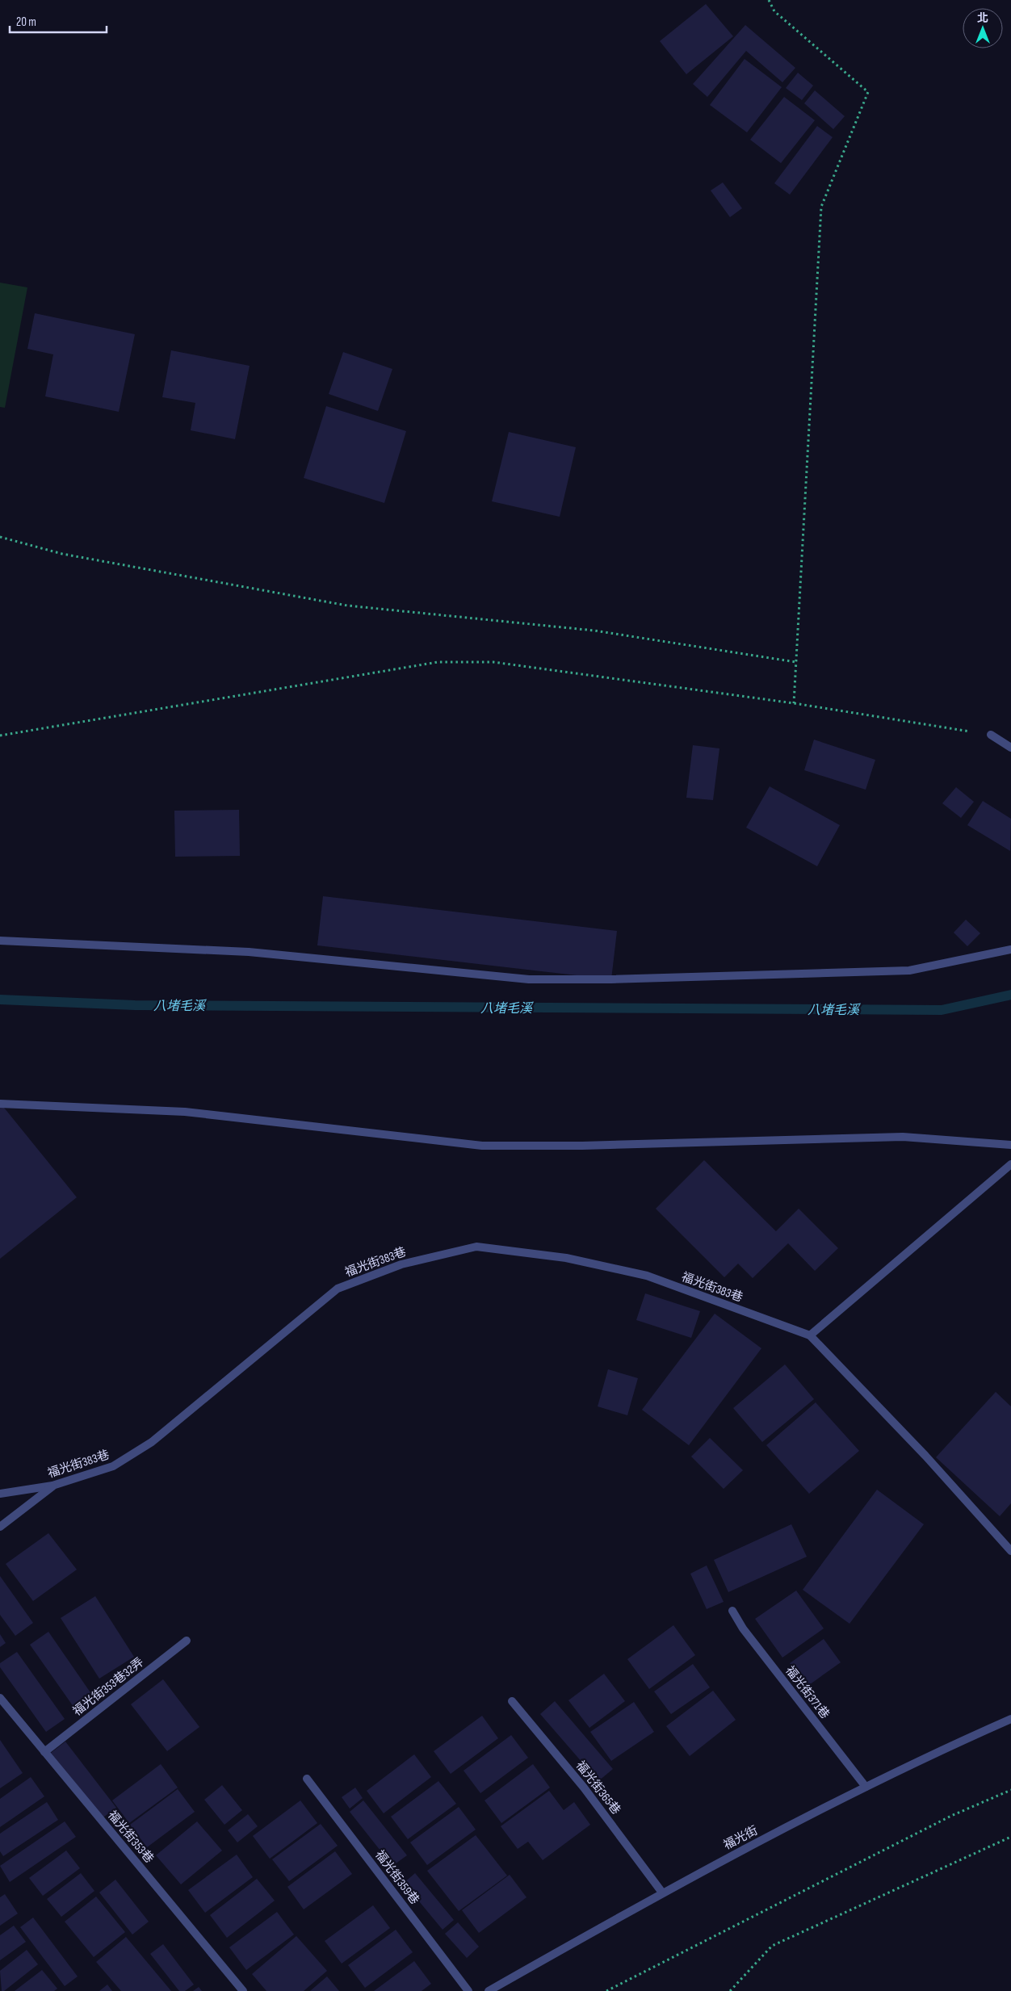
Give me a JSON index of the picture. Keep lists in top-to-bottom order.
{
  "streets": {
    "street": [
      "福光街383巷",
      "福光街353巷32弄",
      "福光街371巷",
      "福光街365巷",
      "福光街353巷",
      "福光街",
      "福光街359巷"
    ]
  },
  "crossings": [
    ["福光街353巷32弄", "福光街353巷"],
    ["福光街371巷", "福光街"],
    ["福光街365巷", "福光街"]
  ],
  "water": ["八堵毛溪"],
  "scale_bar": "20 m",
  "north": "top"
}
